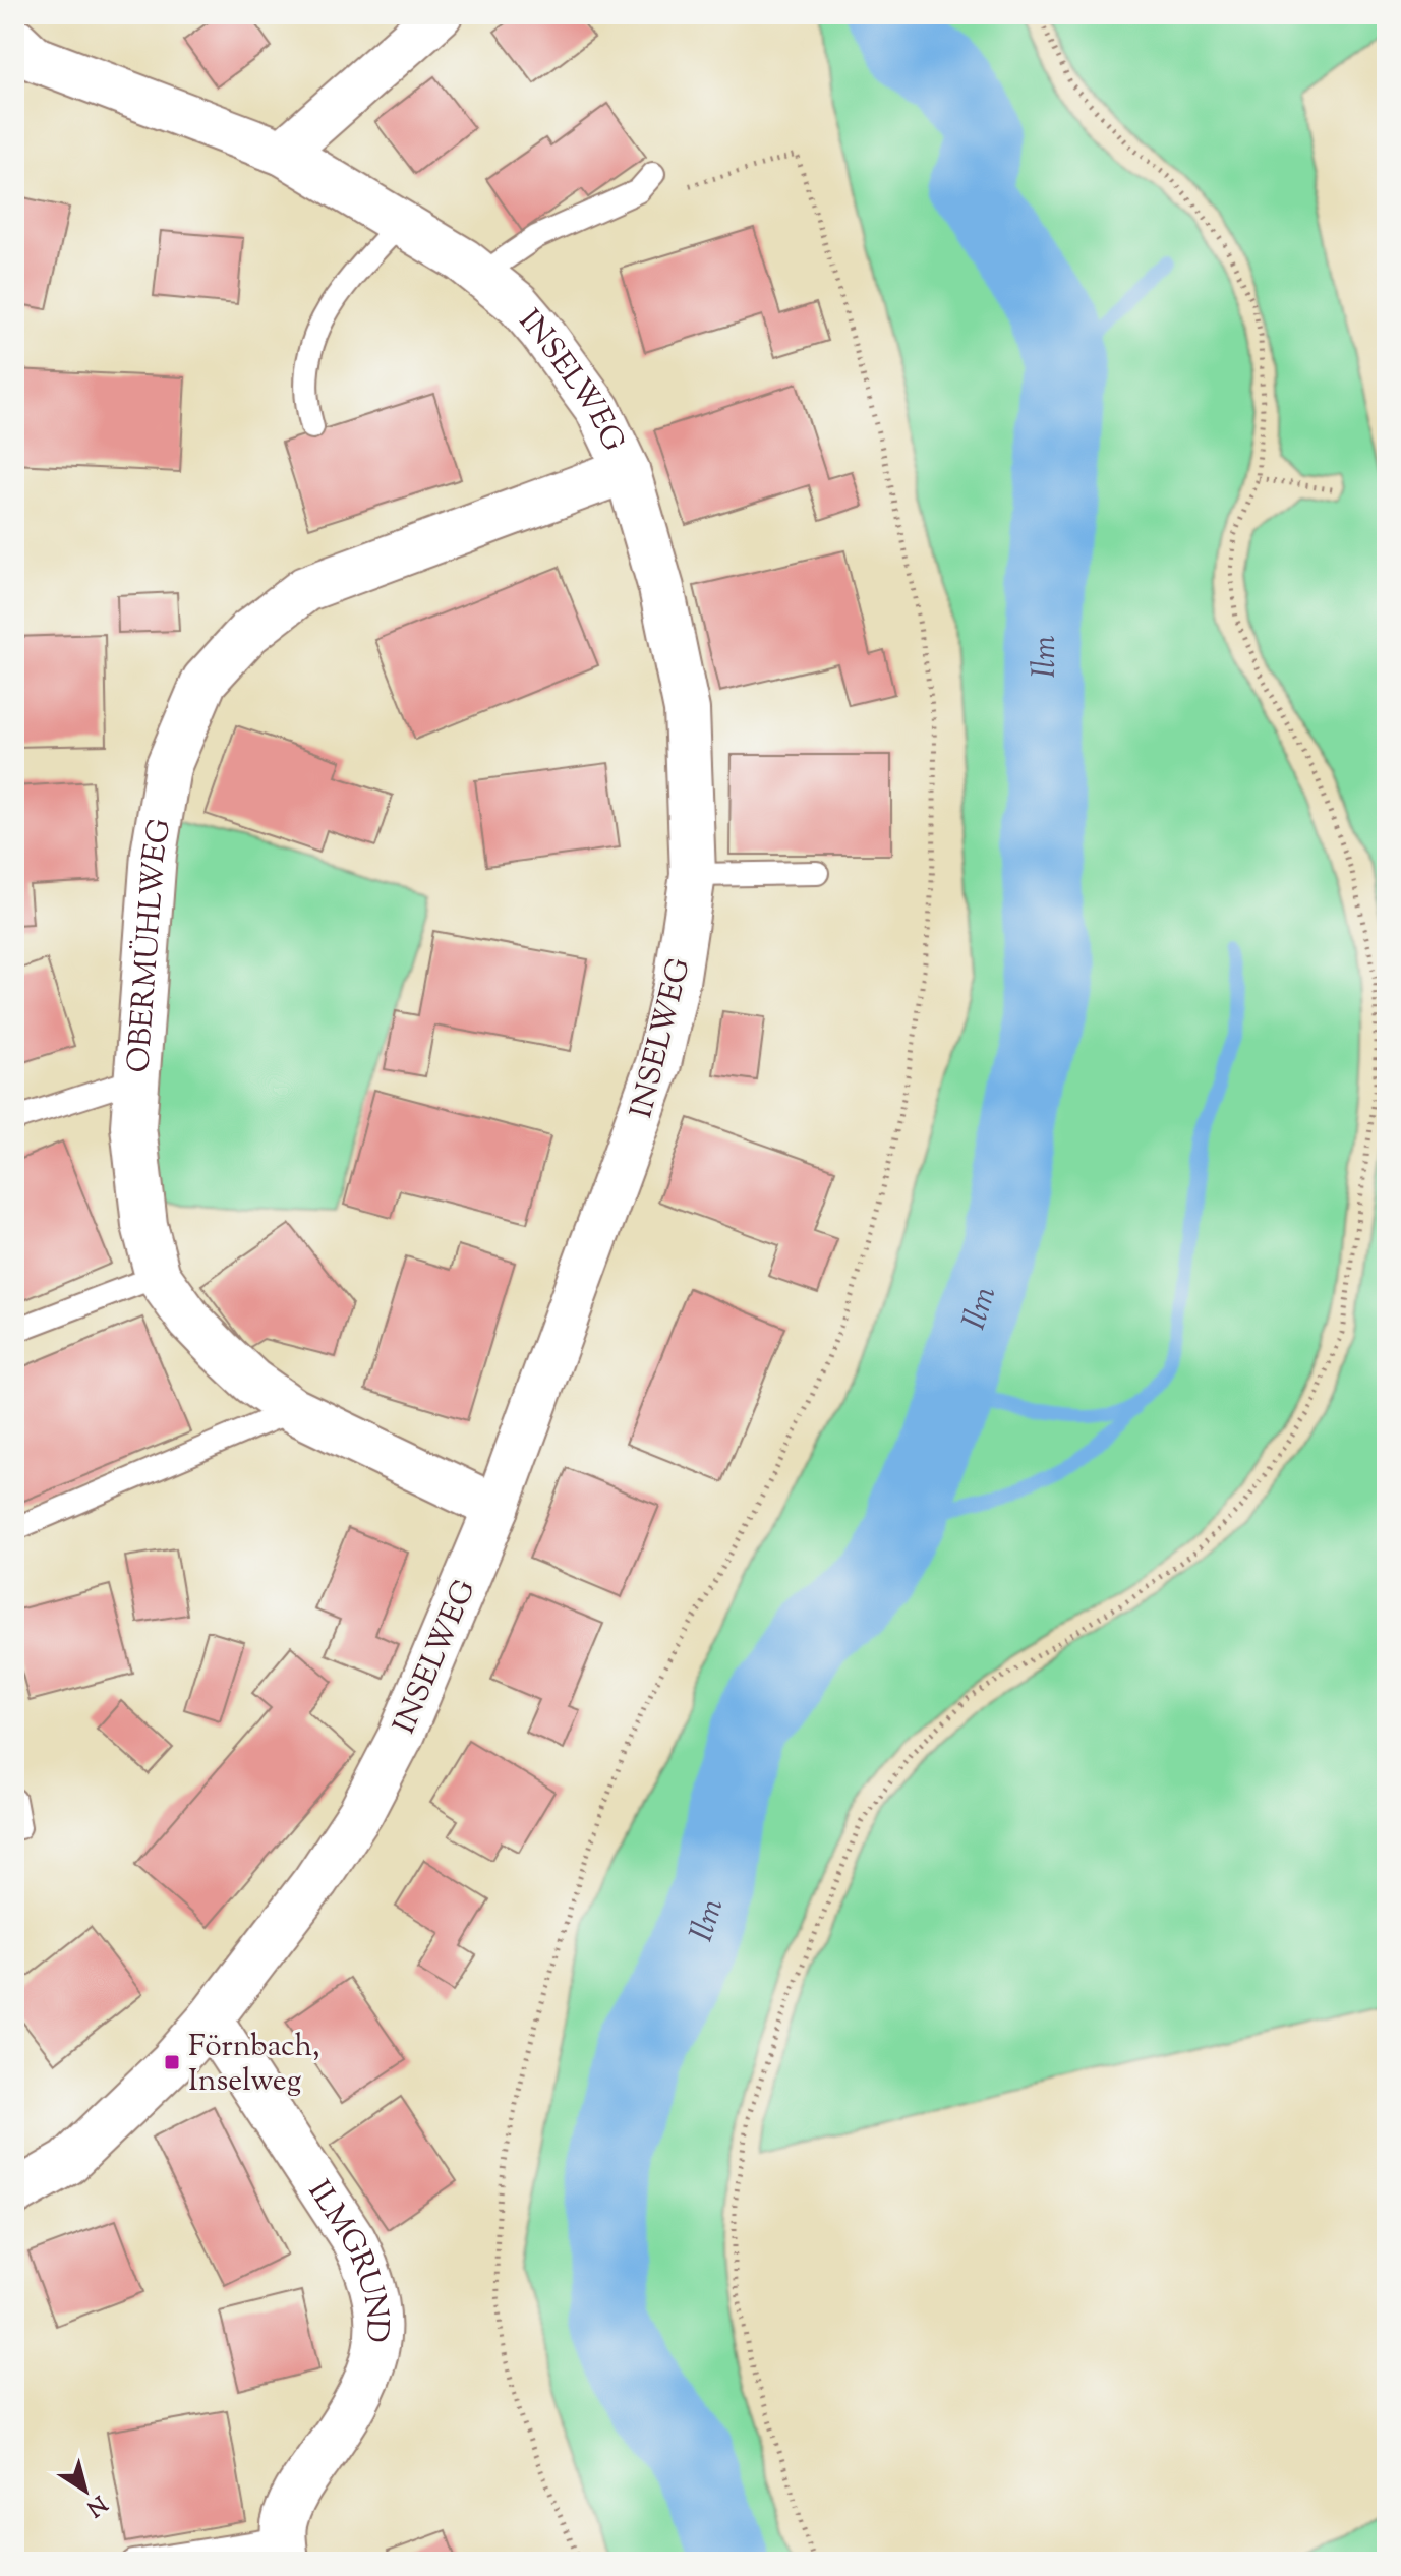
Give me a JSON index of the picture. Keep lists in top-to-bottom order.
{
  "streets": {
    "street": ["INSELWEG", "OBERMÜHLWEG", "ILMGRUND"]
  },
  "crossings": [
    ["INSELWEG", "OBERMÜHLWEG"],
    ["INSELWEG", "ILMGRUND"]
  ],
  "water": ["Ilm"],
  "places": {
    "transit": ["Förnbach, Inselweg"]
  },
  "north": "bottom right"
}
